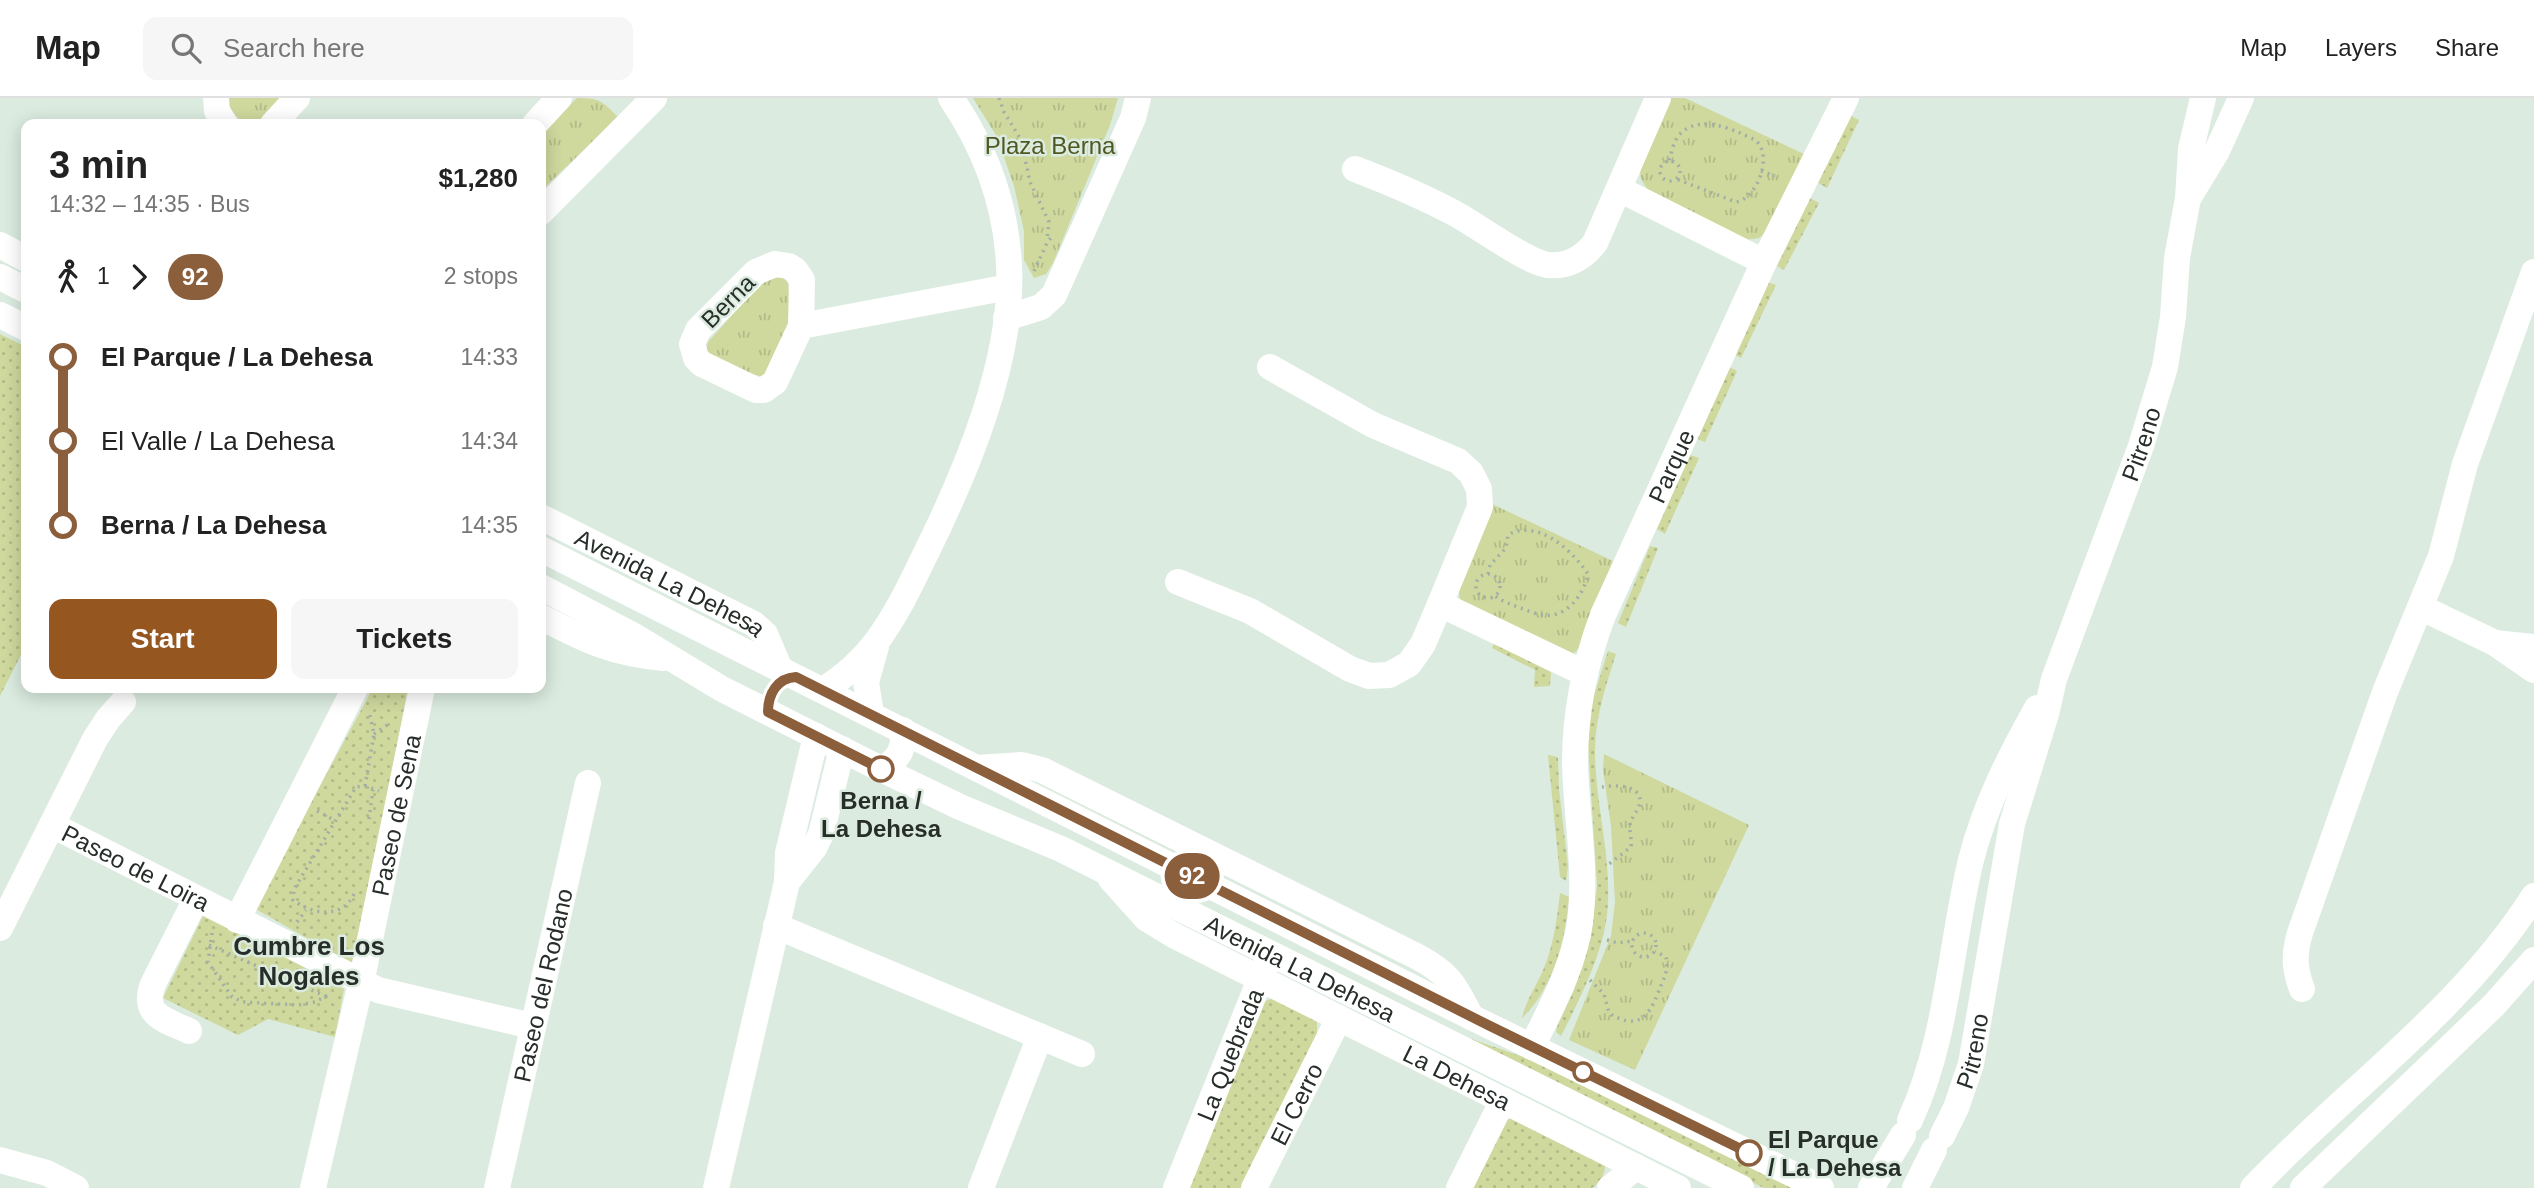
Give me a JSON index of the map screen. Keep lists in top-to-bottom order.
{
  "streets": {
    "street": [
      "Berna",
      "Pitreno",
      "Parque",
      "Avenida La Dehesa",
      "Paseo de Sena",
      "Paseo de Loira",
      "Paseo del Rodano",
      "La Quebrada",
      "La Dehesa",
      "El Cerro"
    ]
  },
  "crossings": [
    ["Parque", "Avenida La Dehesa"],
    ["Avenida La Dehesa", "La Quebrada"],
    ["Avenida La Dehesa", "La Dehesa"],
    ["Paseo de Sena", "Paseo de Loira"],
    ["Paseo de Loira", "Paseo del Rodano"],
    ["La Quebrada", "La Dehesa"],
    ["La Dehesa", "El Cerro"]
  ],
  "districts": ["Cumbre Los Nogales"],
  "parks": ["Plaza Berna"],
  "places": ["Berna / La Dehesa", "El Parque / La Dehesa"],
  "lines": ["bus line 92"],
  "page": {
    "header": "Map",
    "search": "Search here",
    "nav": ["Map", "Layers", "Share"],
    "on_map": "92",
    "heading": ["3 min", "14:32 – 14:35 · Bus", "$1,280"],
    "legs": ["1", "92", "2 stops"],
    "list": [
      {
        "name": "El Parque / La Dehesa",
        "value": "14:33"
      },
      {
        "name": "El Valle / La Dehesa",
        "value": "14:34"
      },
      {
        "name": "Berna / La Dehesa",
        "value": "14:35"
      }
    ],
    "buttons": ["Start", "Tickets"]
  }
}
